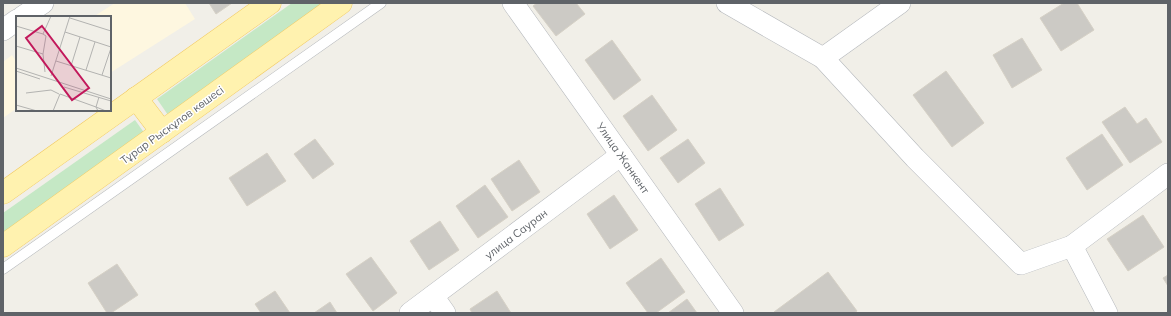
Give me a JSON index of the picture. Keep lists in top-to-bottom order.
{
  "streets": {
    "main road": ["Тұрар Рыскұлов көшесі"],
    "street": ["Улица Жанкент", "улица Сауран"]
  },
  "crossings": [
    ["Улица Жанкент", "улица Сауран"]
  ]
}
